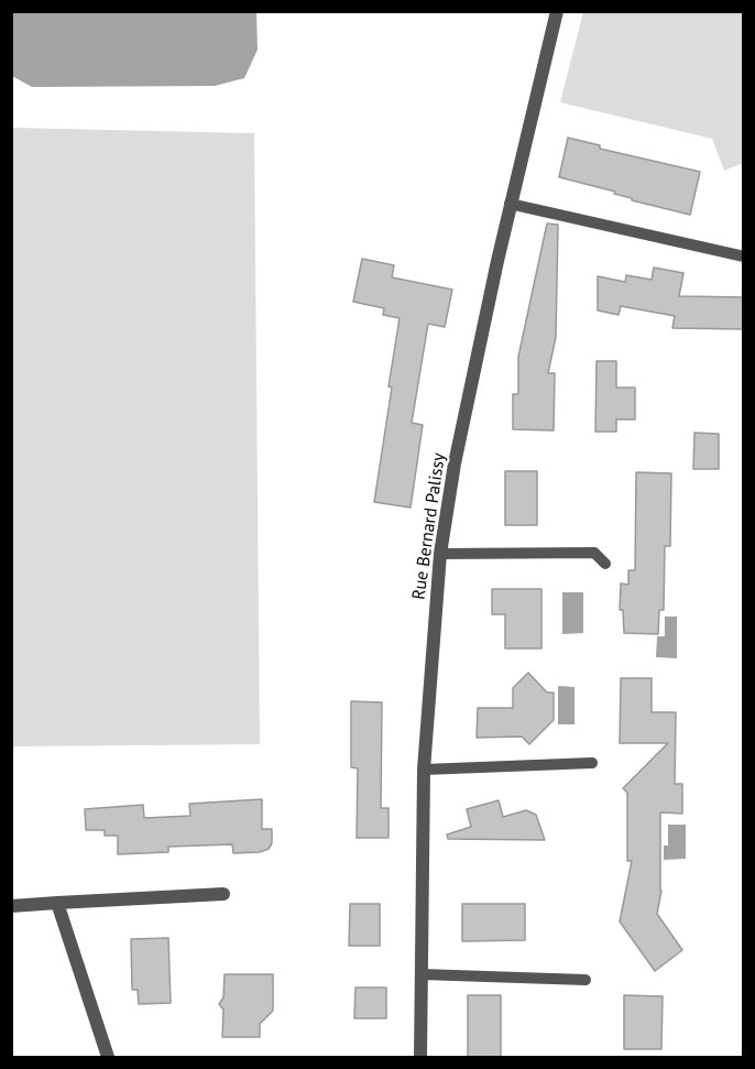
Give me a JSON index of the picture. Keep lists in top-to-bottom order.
{
  "streets": {
    "street": ["Rue Bernard Palissy"]
  }
}
